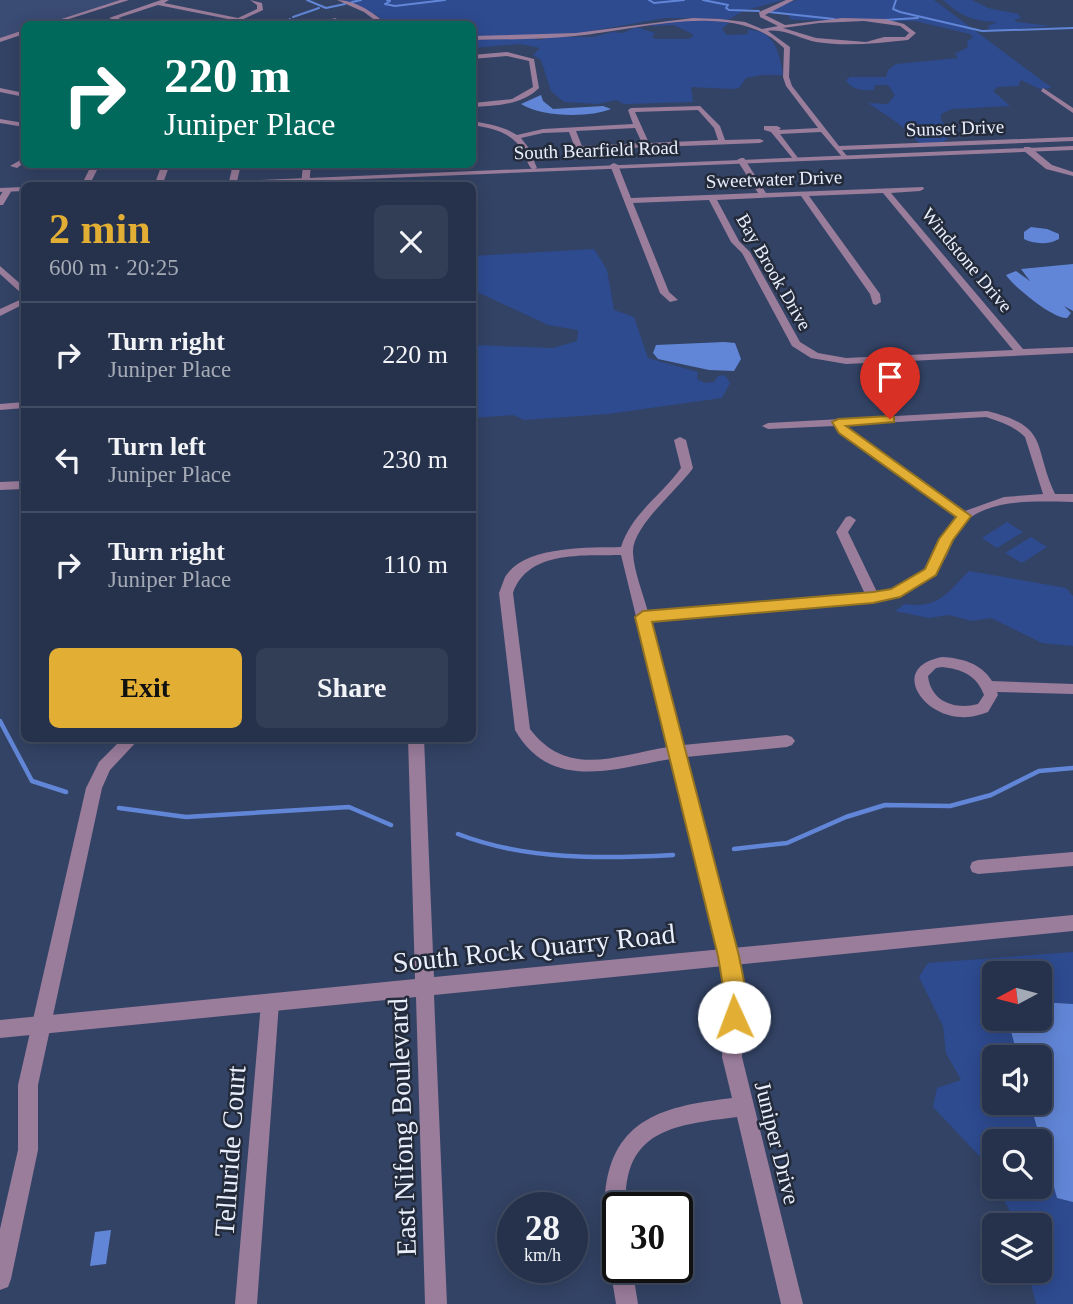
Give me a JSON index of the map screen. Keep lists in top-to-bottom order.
{
  "streets": {
    "street": [
      "Sunset Drive",
      "South Bearfield Road",
      "Sweetwater Drive",
      "Windstone Drive",
      "Bay Brook Drive",
      "South Rock Quarry Road",
      "East Nifong Boulevard",
      "Juniper Drive",
      "Telluride Court"
    ]
  },
  "crossings": [
    ["Sunset Drive", "South Bearfield Road"],
    ["Sweetwater Drive", "Windstone Drive"],
    ["Sweetwater Drive", "Bay Brook Drive"],
    ["Windstone Drive", "Bay Brook Drive"],
    ["South Rock Quarry Road", "East Nifong Boulevard"],
    ["South Rock Quarry Road", "Juniper Drive"],
    ["South Rock Quarry Road", "Telluride Court"]
  ],
  "north": "left",
  "page": {
    "turn": ["220 m", "Juniper Place"],
    "heading": ["2 min", "600 m · 20:25"],
    "list": [
      {
        "name": "Turn right",
        "note": "Juniper Place",
        "value": "220 m"
      },
      {
        "name": "Turn left",
        "note": "Juniper Place",
        "value": "230 m"
      },
      {
        "name": "Turn right",
        "note": "Juniper Place",
        "value": "110 m"
      }
    ],
    "buttons": ["Exit", "Share"],
    "speed": "28 km/h",
    "limit": "30"
  }
}
